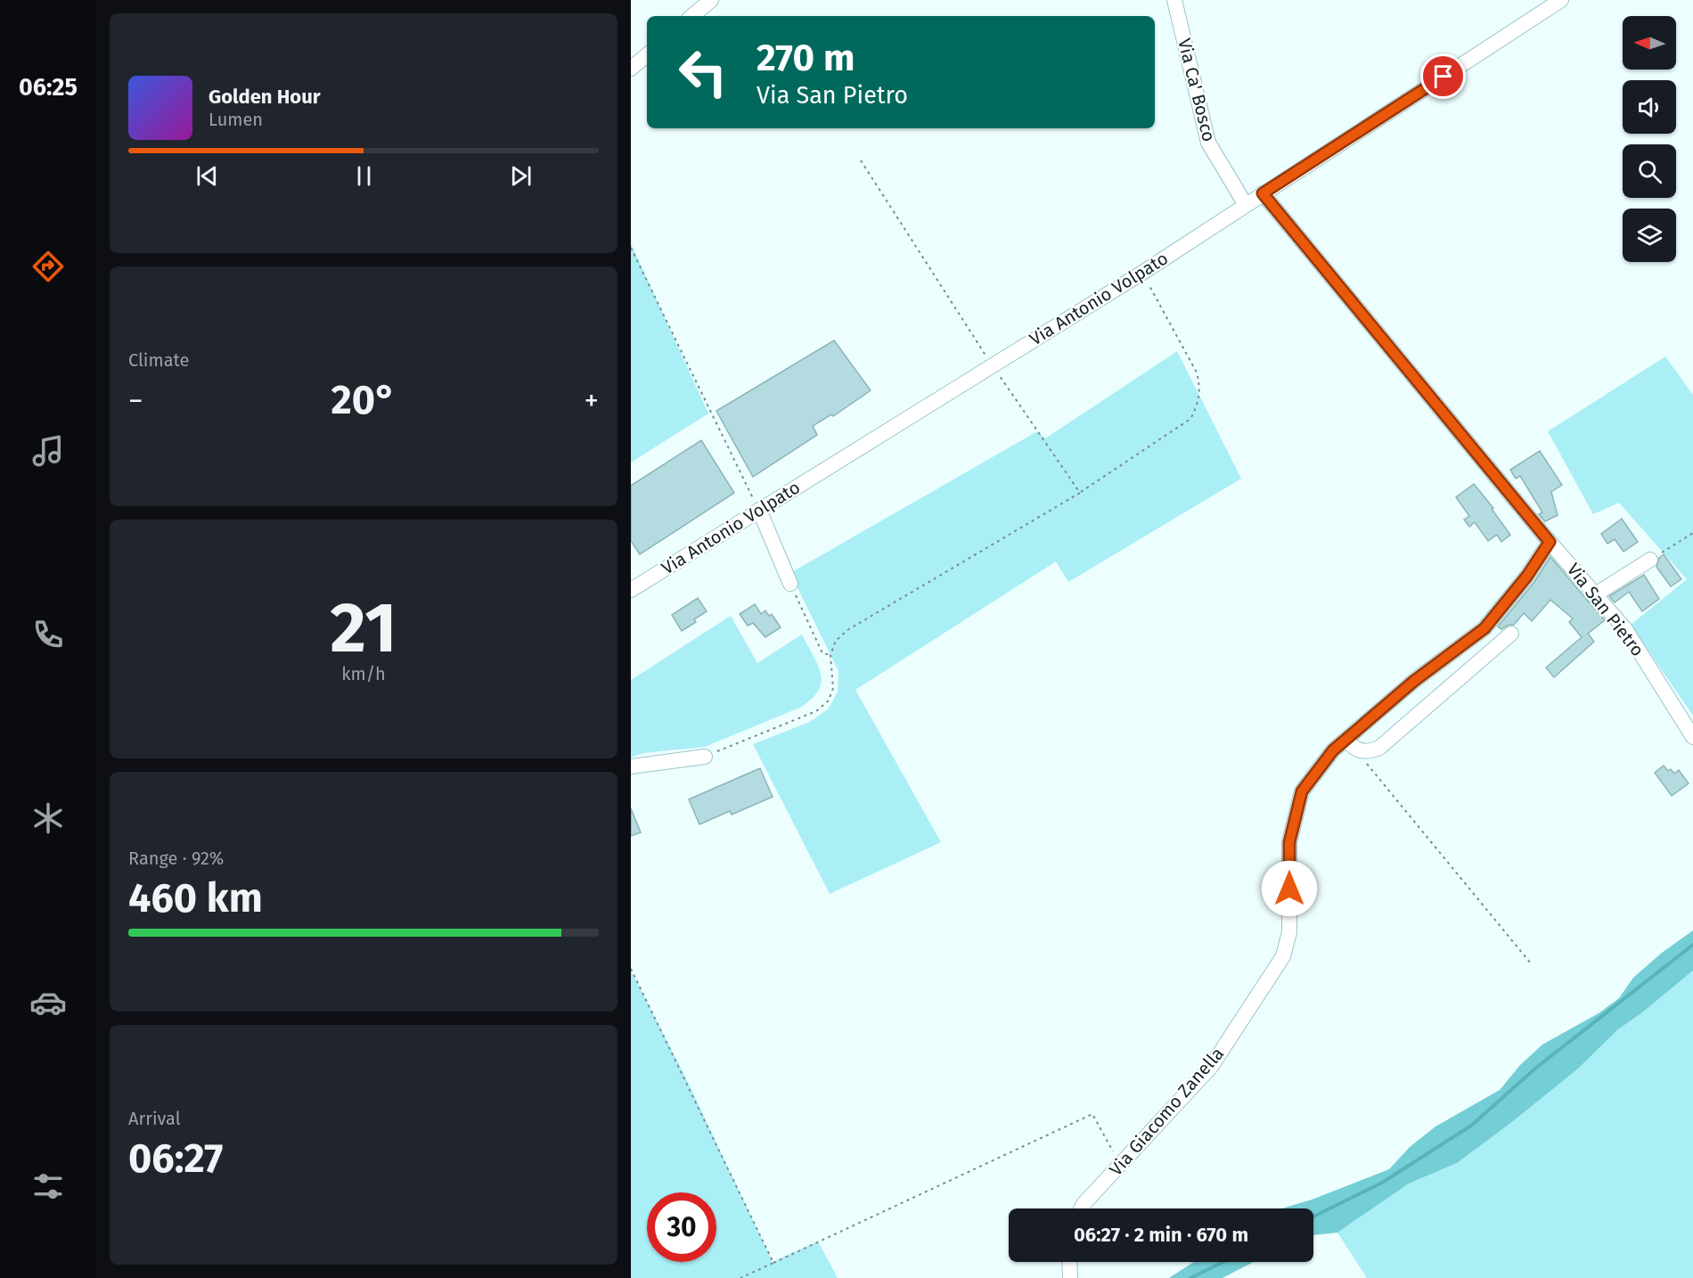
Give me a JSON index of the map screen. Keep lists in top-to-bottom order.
{
  "streets": {
    "street": [
      "Via Ca' Bosco",
      "Via Antonio Volpato",
      "Via San Pietro",
      "Via Giacomo Zanella"
    ]
  },
  "crossings": [
    ["Via Ca' Bosco", "Via Antonio Volpato"],
    ["Via Antonio Volpato", "Via San Pietro"],
    ["Via San Pietro", "Via Giacomo Zanella"]
  ],
  "north": "left",
  "page": {
    "tabs": "06:25",
    "turn": ["270 m", "Via San Pietro"],
    "song": ["Golden Hour", "Lumen"],
    "tile": [
      "Climate",
      ["21", "km/h"],
      ["Range · 92%", "460 km"],
      ["Arrival", "06:27"]
    ],
    "heat": ["−", "20°", "+"],
    "limit": "30",
    "trip": "06:27 · 2 min · 670 m"
  }
}
